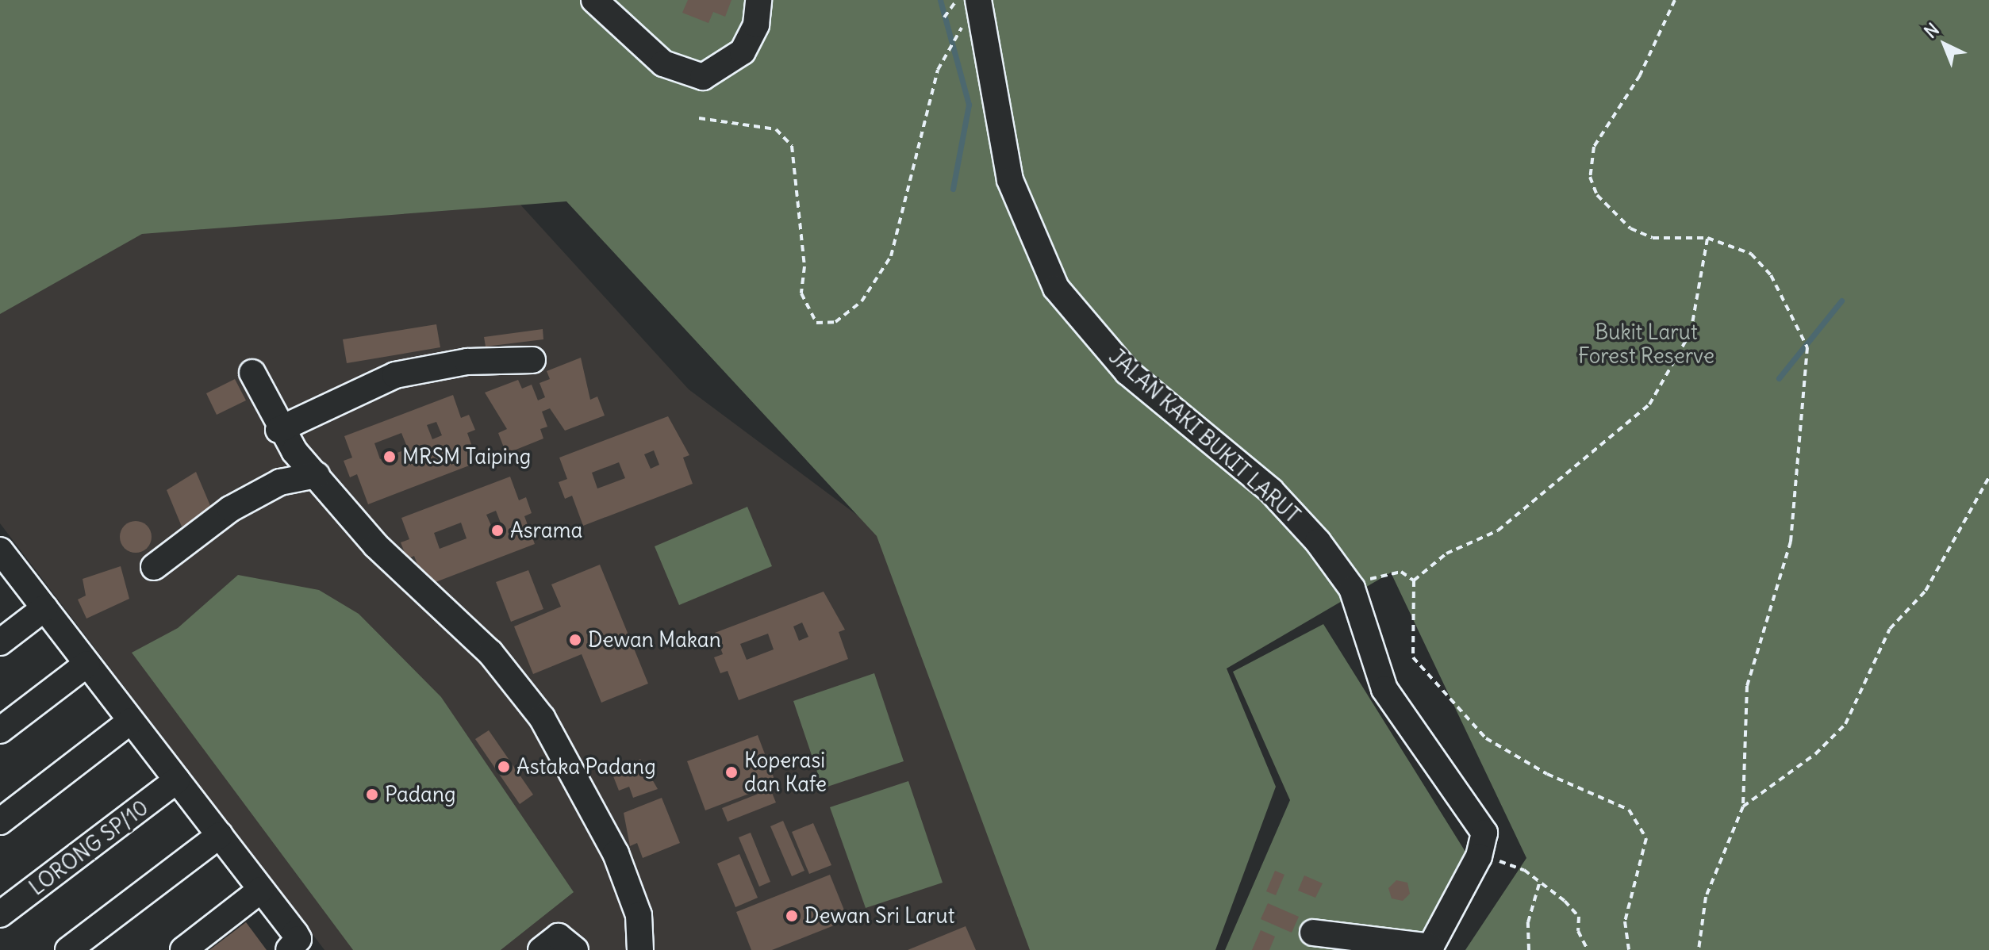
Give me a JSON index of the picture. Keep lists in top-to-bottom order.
{
  "streets": {
    "street": ["JALAN KAKI BUKIT LARUT", "LORONG SP/10"]
  },
  "parks": ["Bukit Larut Forest Reserve"],
  "places": [
    "MRSM Taiping",
    "Asrama",
    "Dewan Makan",
    "Astaka Padang",
    "Koperasi dan Kafe",
    "Padang",
    "Dewan Sri Larut"
  ],
  "north": "top left"
}
